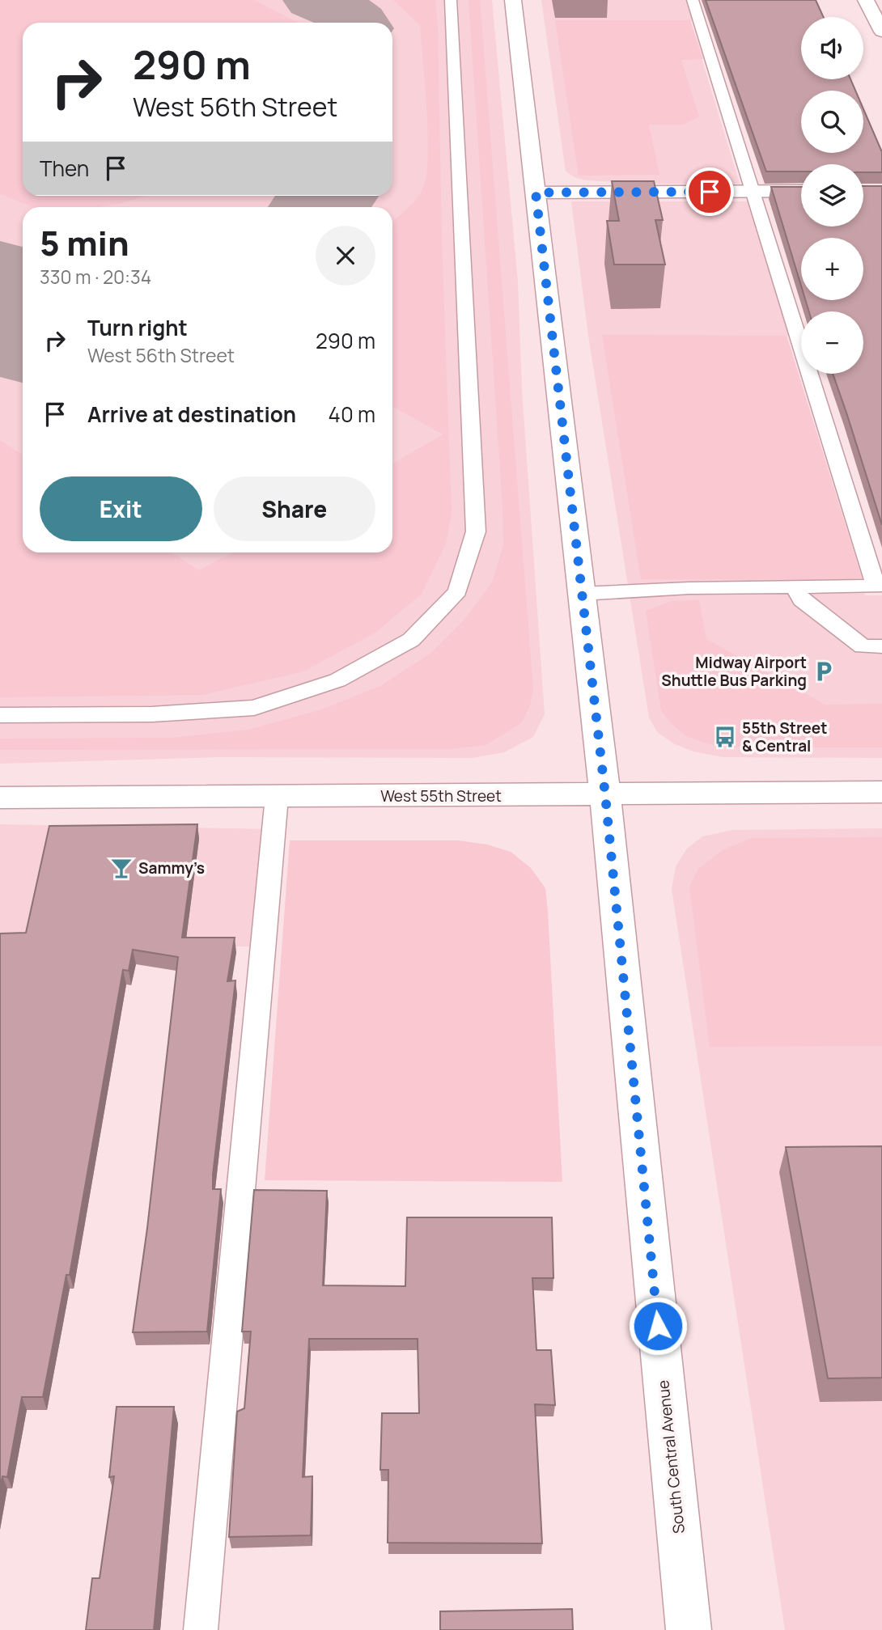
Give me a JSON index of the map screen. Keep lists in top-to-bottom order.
{
  "streets": {
    "main road": ["West 55th Street", "South Central Avenue"]
  },
  "crossings": [
    ["West 55th Street", "South Central Avenue"]
  ],
  "places": {
    "parking": ["Midway Airport Shuttle Bus Parking"],
    "bus stop": ["55th Street & Central"],
    "bar": ["Sammy’s"]
  },
  "page": {
    "map_buttons": ["+", "−"],
    "turn": ["290 m", "West 56th Street"],
    "then": "Then",
    "heading": ["5 min", "330 m · 20:34"],
    "list": [
      {
        "name": "Turn right",
        "note": "West 56th Street",
        "value": "290 m"
      },
      {
        "name": "Arrive at destination",
        "value": "40 m"
      }
    ],
    "buttons": ["Exit", "Share"]
  }
}
